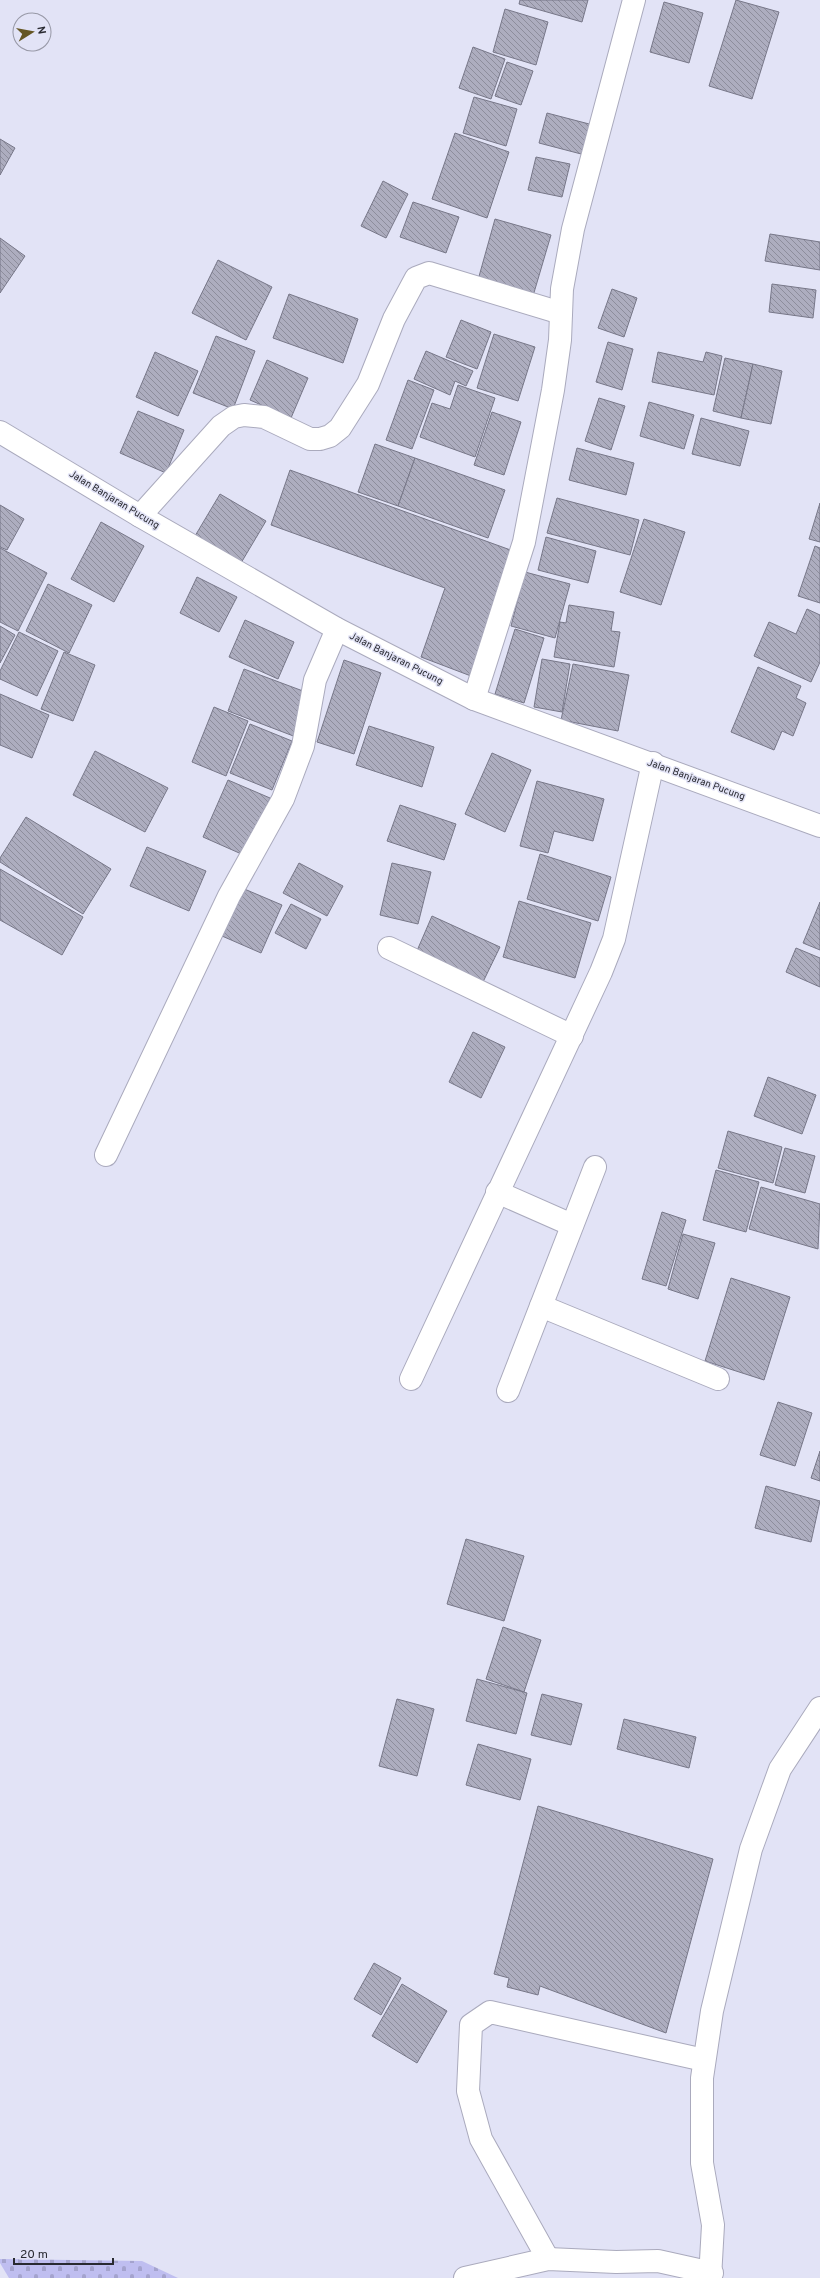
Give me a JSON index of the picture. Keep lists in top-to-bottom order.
{
  "streets": {
    "street": ["Jalan Banjaran Pucung"]
  },
  "scale_bar": "20 m",
  "north": "right"
}
